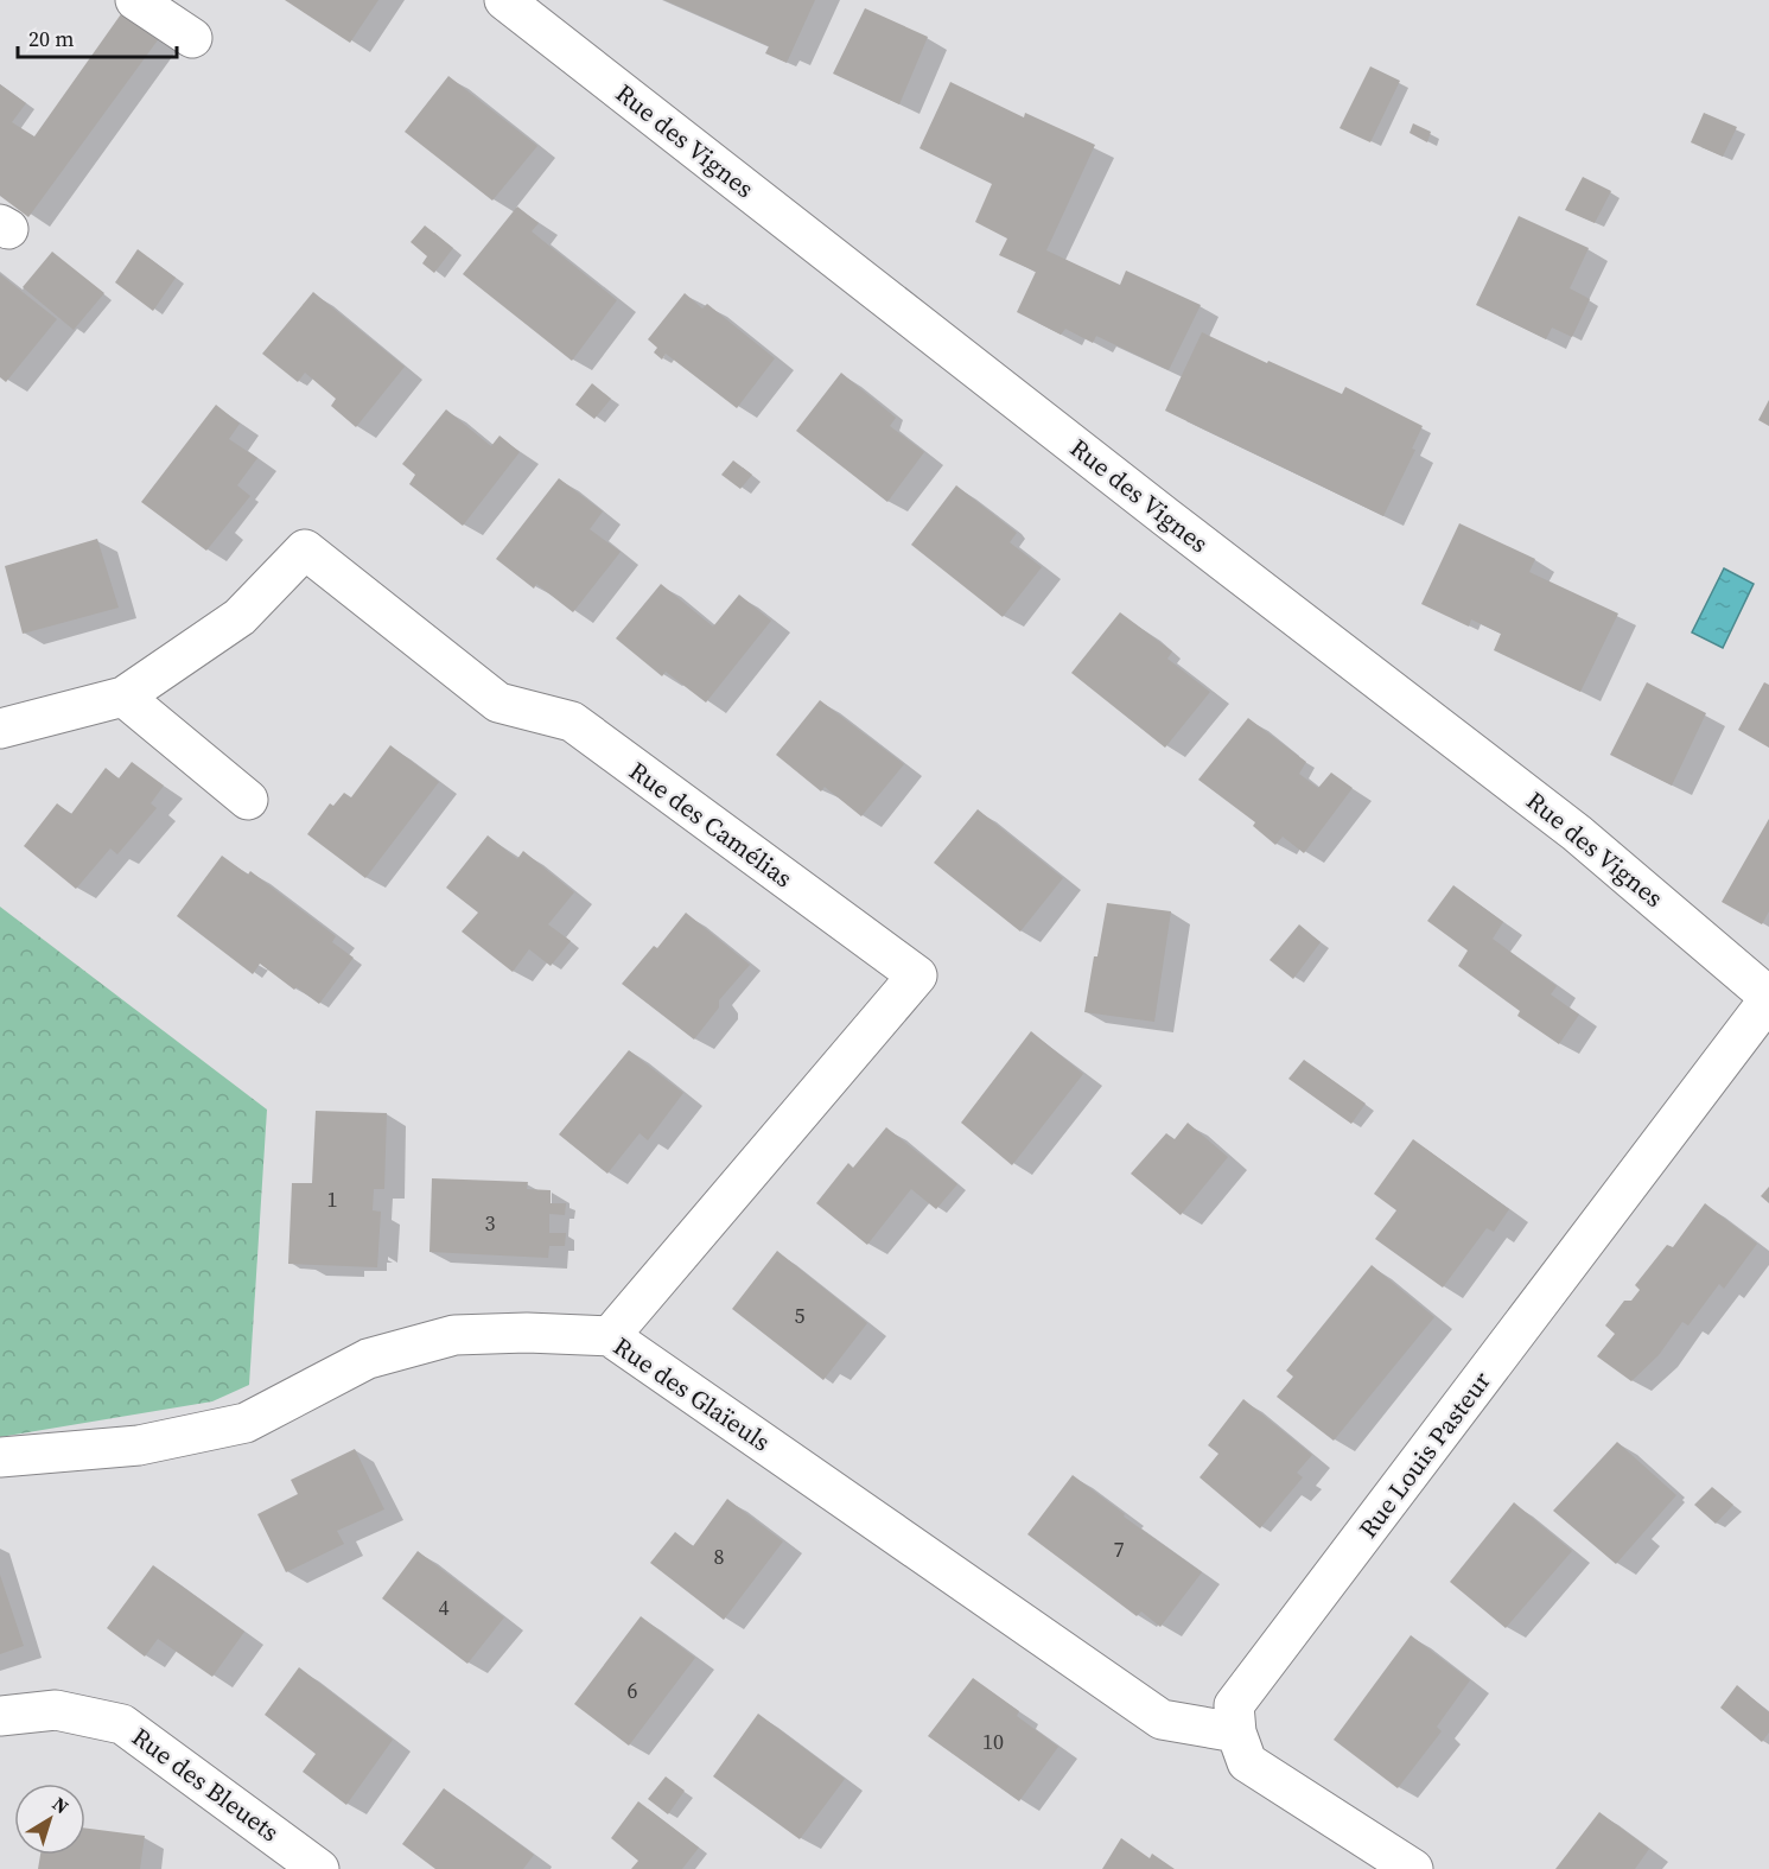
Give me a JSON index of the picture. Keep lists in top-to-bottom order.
{
  "streets": {
    "street": [
      "Rue des Vignes",
      "Rue des Camélias",
      "Rue des Glaïeuls",
      "Rue Louis Pasteur",
      "Rue des Bleuets"
    ]
  },
  "crossings": [
    ["Rue des Vignes", "Rue Louis Pasteur"],
    ["Rue des Camélias", "Rue des Glaïeuls"],
    ["Rue des Glaïeuls", "Rue Louis Pasteur"]
  ],
  "house_numbers": [
    "1",
    "3",
    "5",
    "7",
    "8",
    "4",
    "6",
    "10"
  ],
  "scale_bar": "20 m",
  "north": "top right"
}
